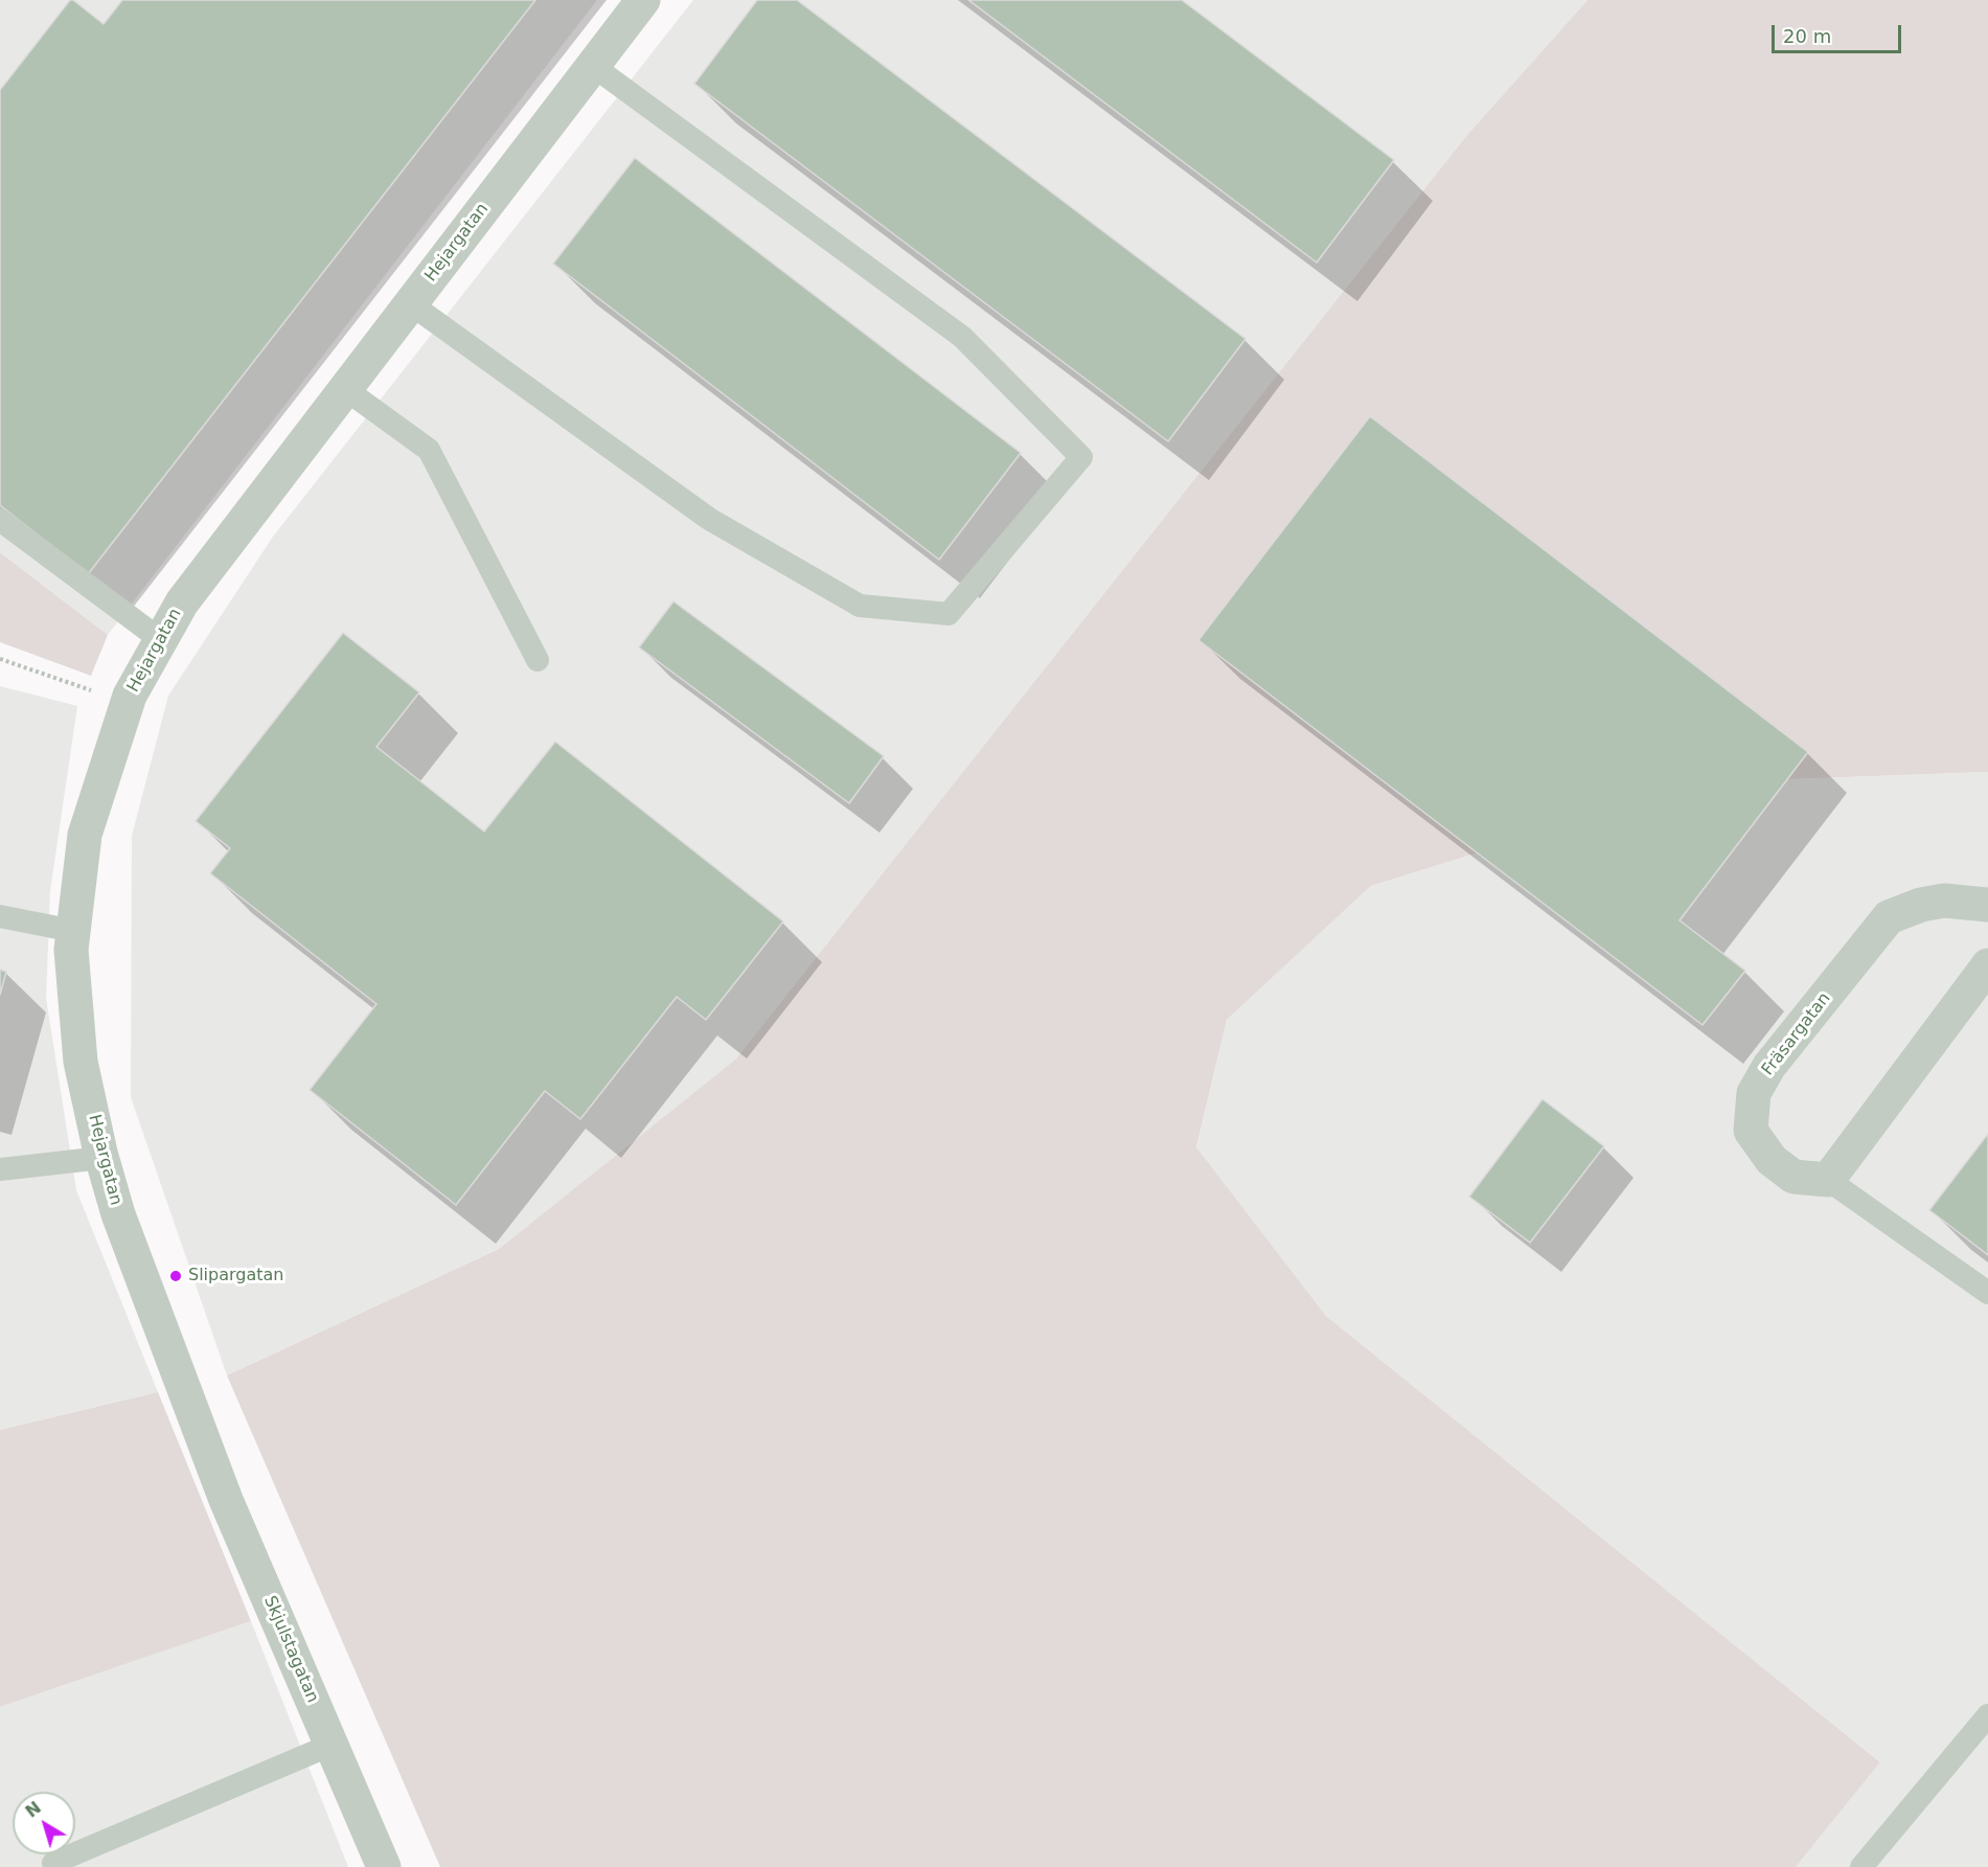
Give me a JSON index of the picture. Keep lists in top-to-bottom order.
{
  "streets": {
    "street": ["Hejargatan", "Fräsargatan", "Skjulstagatan"]
  },
  "crossings": [
    ["Hejargatan", "Skjulstagatan"]
  ],
  "places": ["Slipargatan"],
  "scale_bar": "20 m",
  "north": "top left"
}
